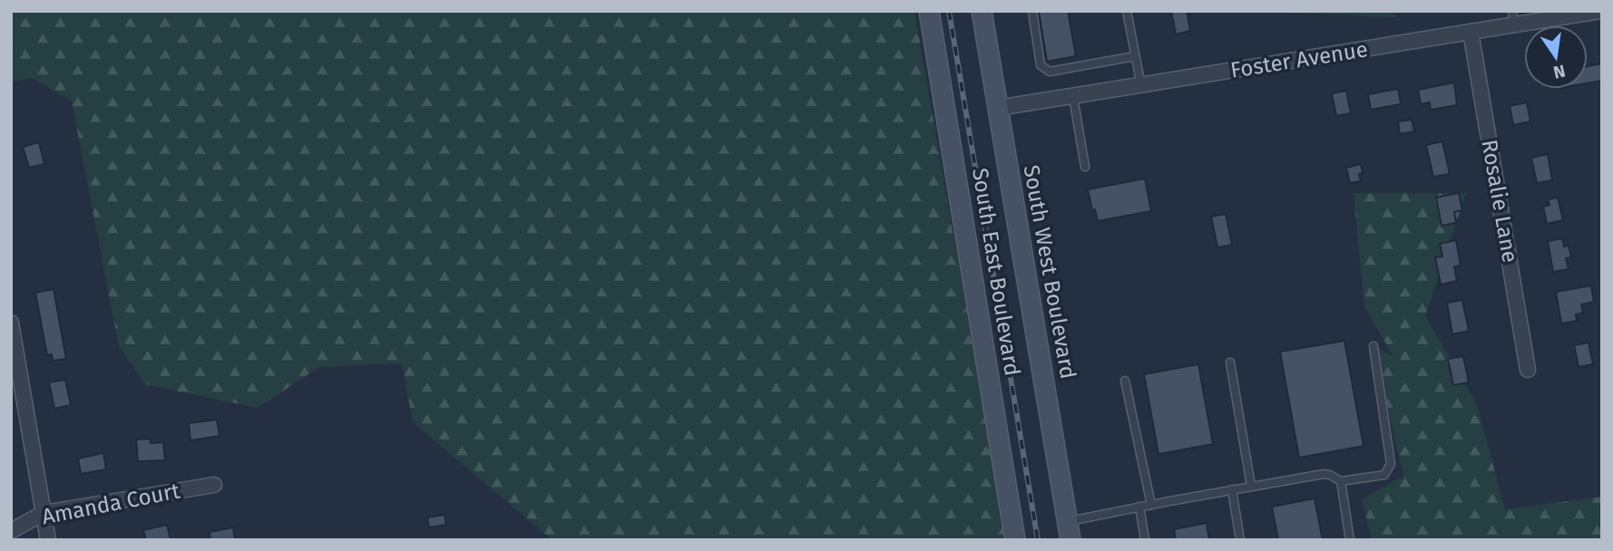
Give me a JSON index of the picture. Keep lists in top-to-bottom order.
{
  "streets": {
    "main road": ["South East Boulevard", "South West Boulevard"],
    "street": ["Foster Avenue", "Rosalie Lane", "Amanda Court"]
  },
  "crossings": [
    ["Foster Avenue", "Rosalie Lane"],
    ["Foster Avenue", "South West Boulevard"]
  ],
  "north": "bottom"
}
